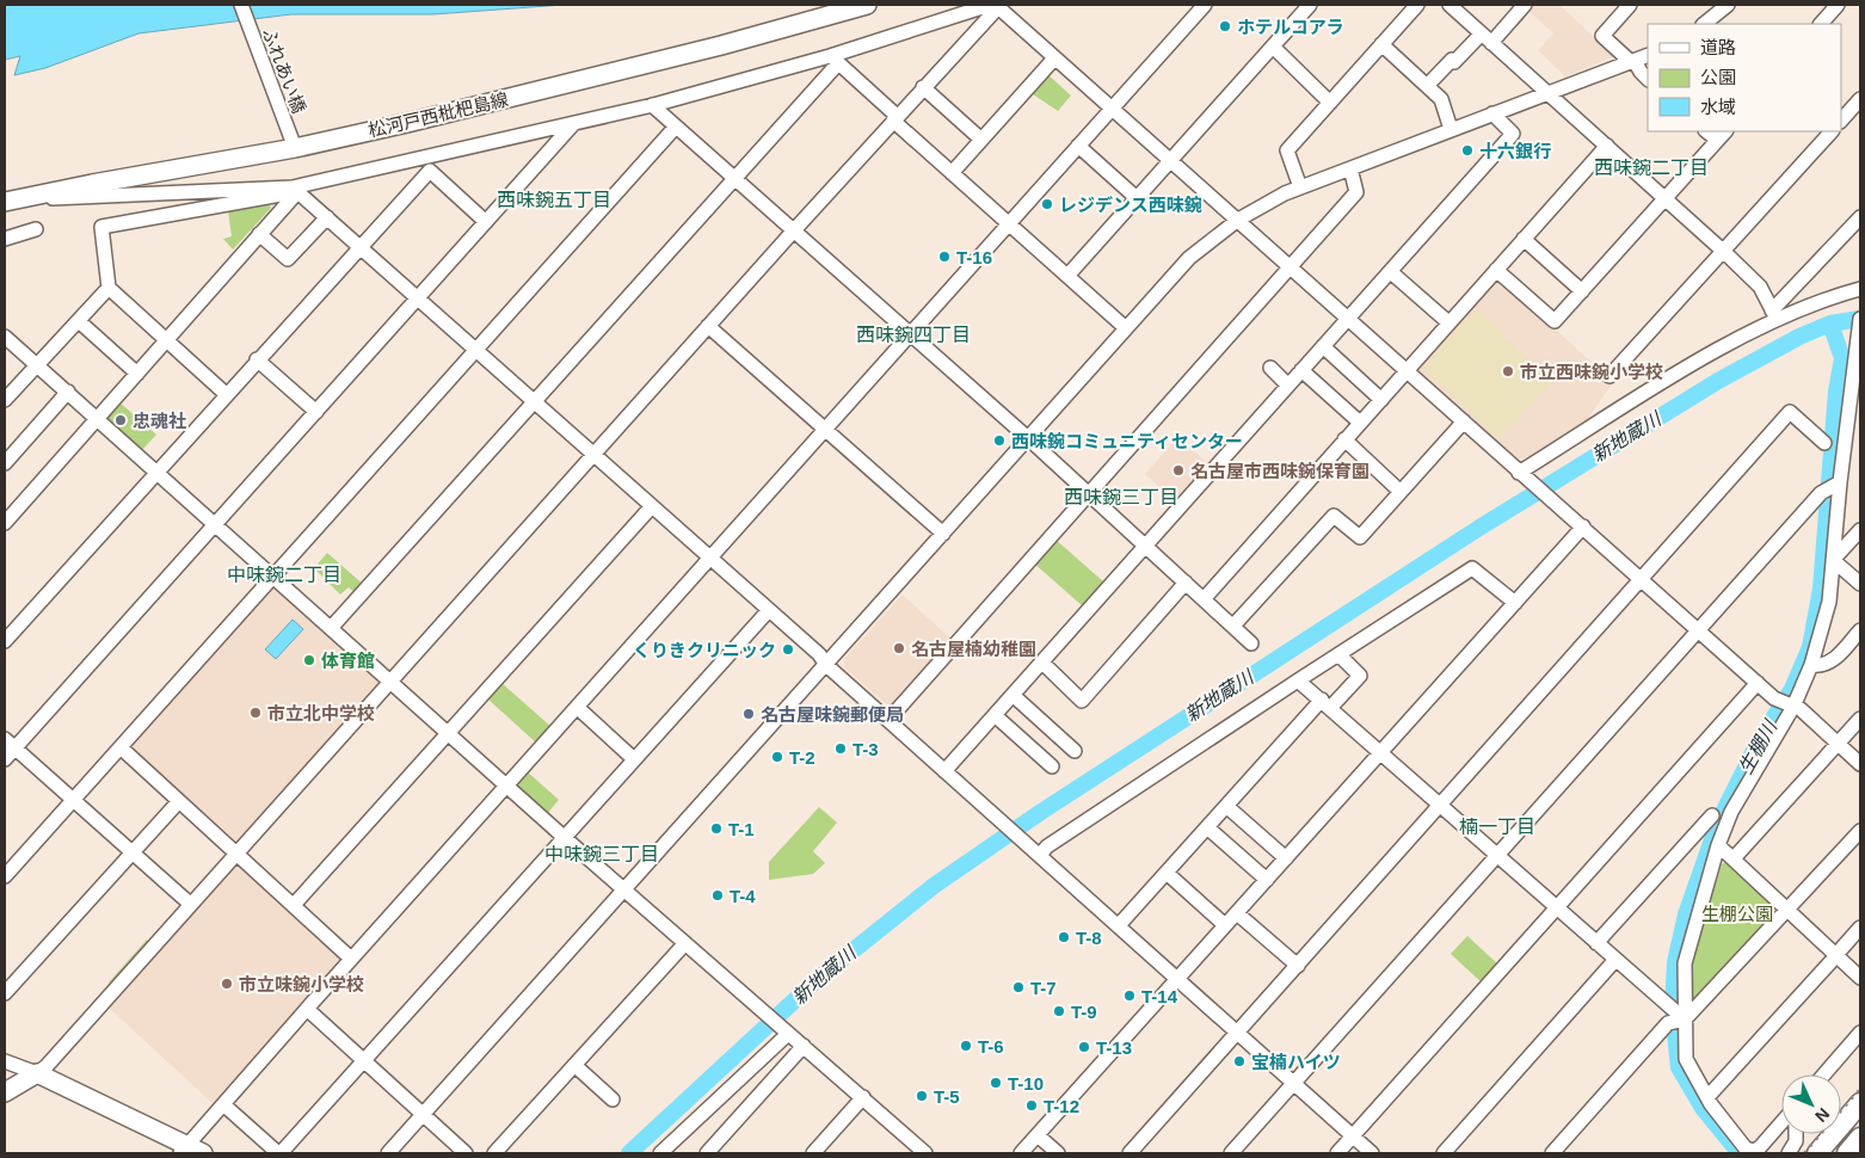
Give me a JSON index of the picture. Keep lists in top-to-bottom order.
{
  "streets": {
    "main road": ["松河戸西枇杷島線"],
    "street": ["ふれあい橋"]
  },
  "crossings": [
    ["ふれあい橋", "松河戸西枇杷島線"]
  ],
  "districts": [
    "西味鋺二丁目",
    "西味鋺五丁目",
    "西味鋺四丁目",
    "西味鋺三丁目",
    "中味鋺二丁目",
    "楠一丁目",
    "中味鋺三丁目"
  ],
  "water": ["新地蔵川", "生棚川"],
  "parks": ["生棚公園"],
  "places": [
    "ホテルコアラ",
    "十六銀行",
    "レジデンス西味鋺",
    "T-16",
    "市立西味鋺小学校",
    "忠魂社",
    "西味鋺コミュニティセンター",
    "名古屋市西味鋺保育園",
    "名古屋楠幼稚園",
    "くりきクリニック",
    "体育館",
    "市立北中学校",
    "名古屋味鋺郵便局",
    "T-3",
    "T-2",
    "T-1",
    "T-4",
    "T-8",
    "市立味鋺小学校",
    "T-7",
    "T-14",
    "T-9",
    "T-6",
    "T-13",
    "宝楠ハイツ",
    "T-10",
    "T-5",
    "T-12"
  ],
  "legend": ["道路", "公園", "水域"],
  "north": "bottom right"
}
